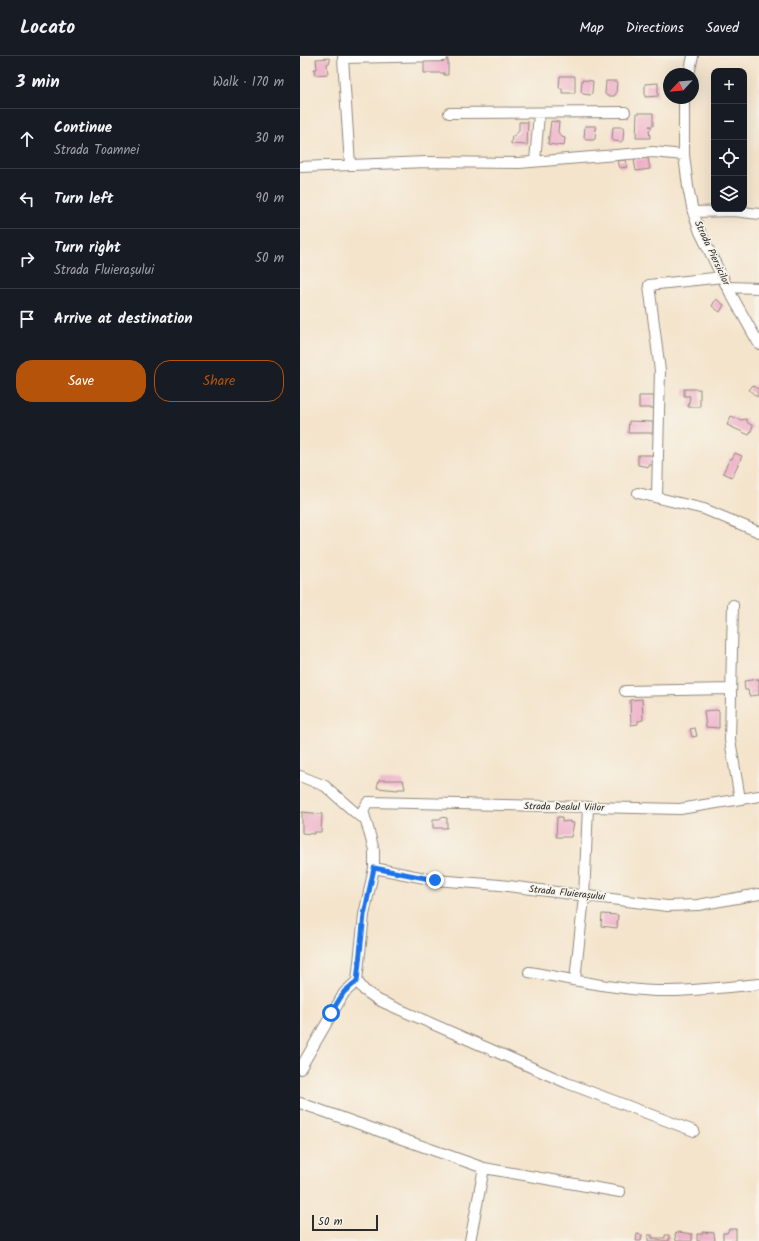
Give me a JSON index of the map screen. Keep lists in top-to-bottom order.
{
  "streets": {
    "street": ["Strada Piersicilor", "Strada Dealul Viilor", "Strada Fluierașului"]
  },
  "scale_bar": "50 m",
  "north": "bottom left",
  "page": {
    "header": "Locato",
    "nav": ["Map", "Directions", "Saved"],
    "heading": ["3 min", "Walk · 170 m"],
    "map_buttons": ["+", "−"],
    "list": [
      ["Continue", "Strada Toamnei", "30 m"],
      ["Turn left", "90 m"],
      ["Turn right", "Strada Fluierașului", "50 m"],
      "Arrive at destination"
    ],
    "buttons": ["Save", "Share"],
    "scale": "50 m"
  }
}
